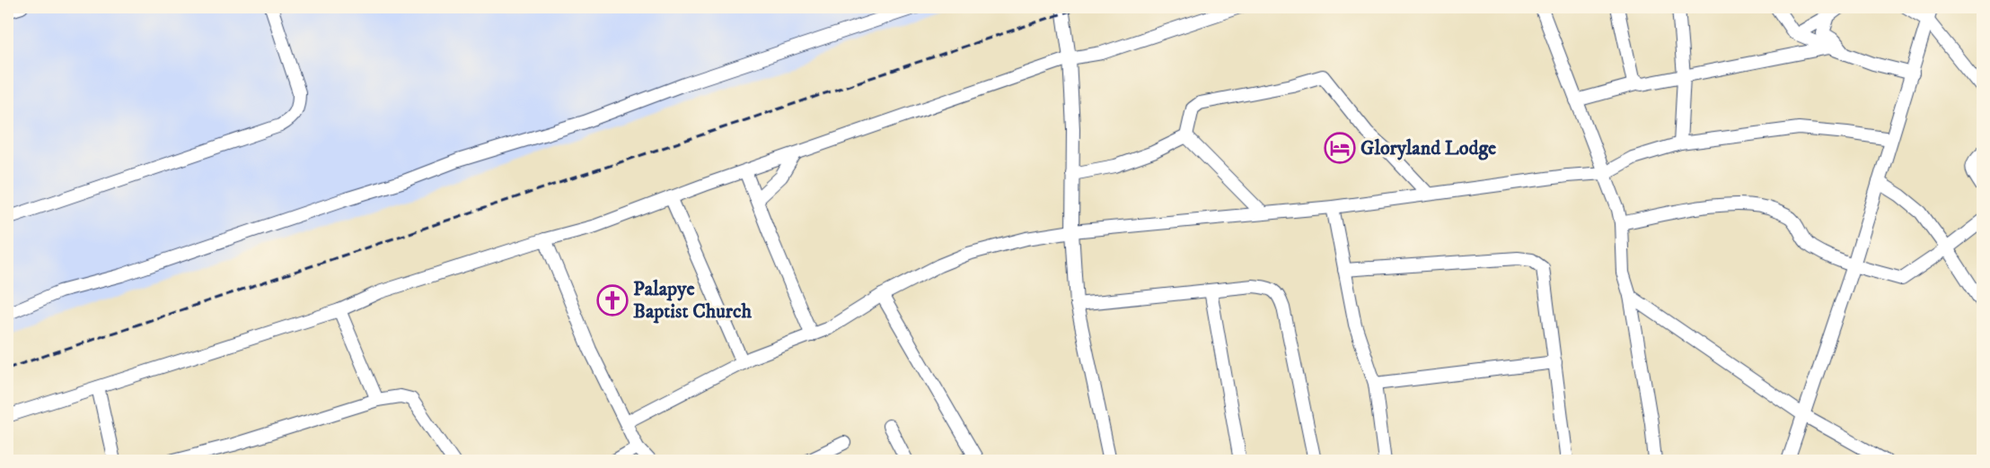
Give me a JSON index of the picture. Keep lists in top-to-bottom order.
{
  "places": {
    "hotel": ["Gloryland Lodge"],
    "church": ["Palapye Baptist Church"]
  }
}
